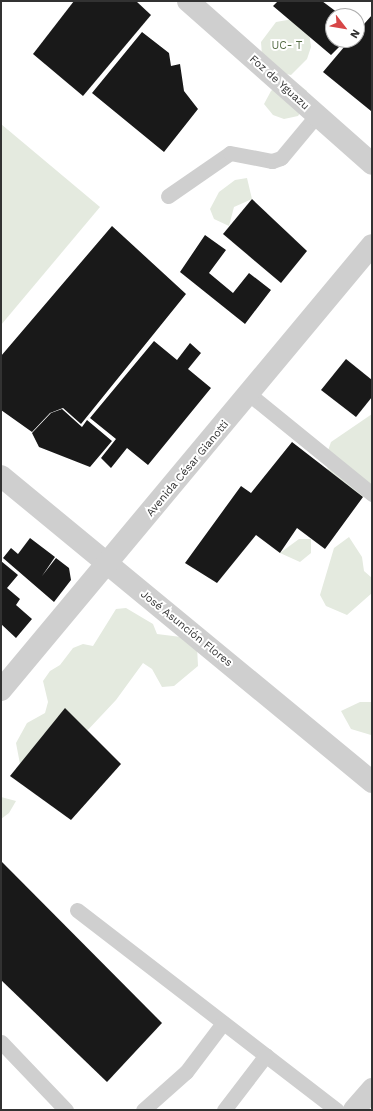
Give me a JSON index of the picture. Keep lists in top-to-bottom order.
{
  "streets": {
    "street": ["Foz de Yguazu", "Avenida César Gianotti", "José Asunción Flores"]
  },
  "crossings": [
    ["Avenida César Gianotti", "José Asunción Flores"]
  ],
  "parks": ["UC- T"],
  "north": "bottom right"
}
